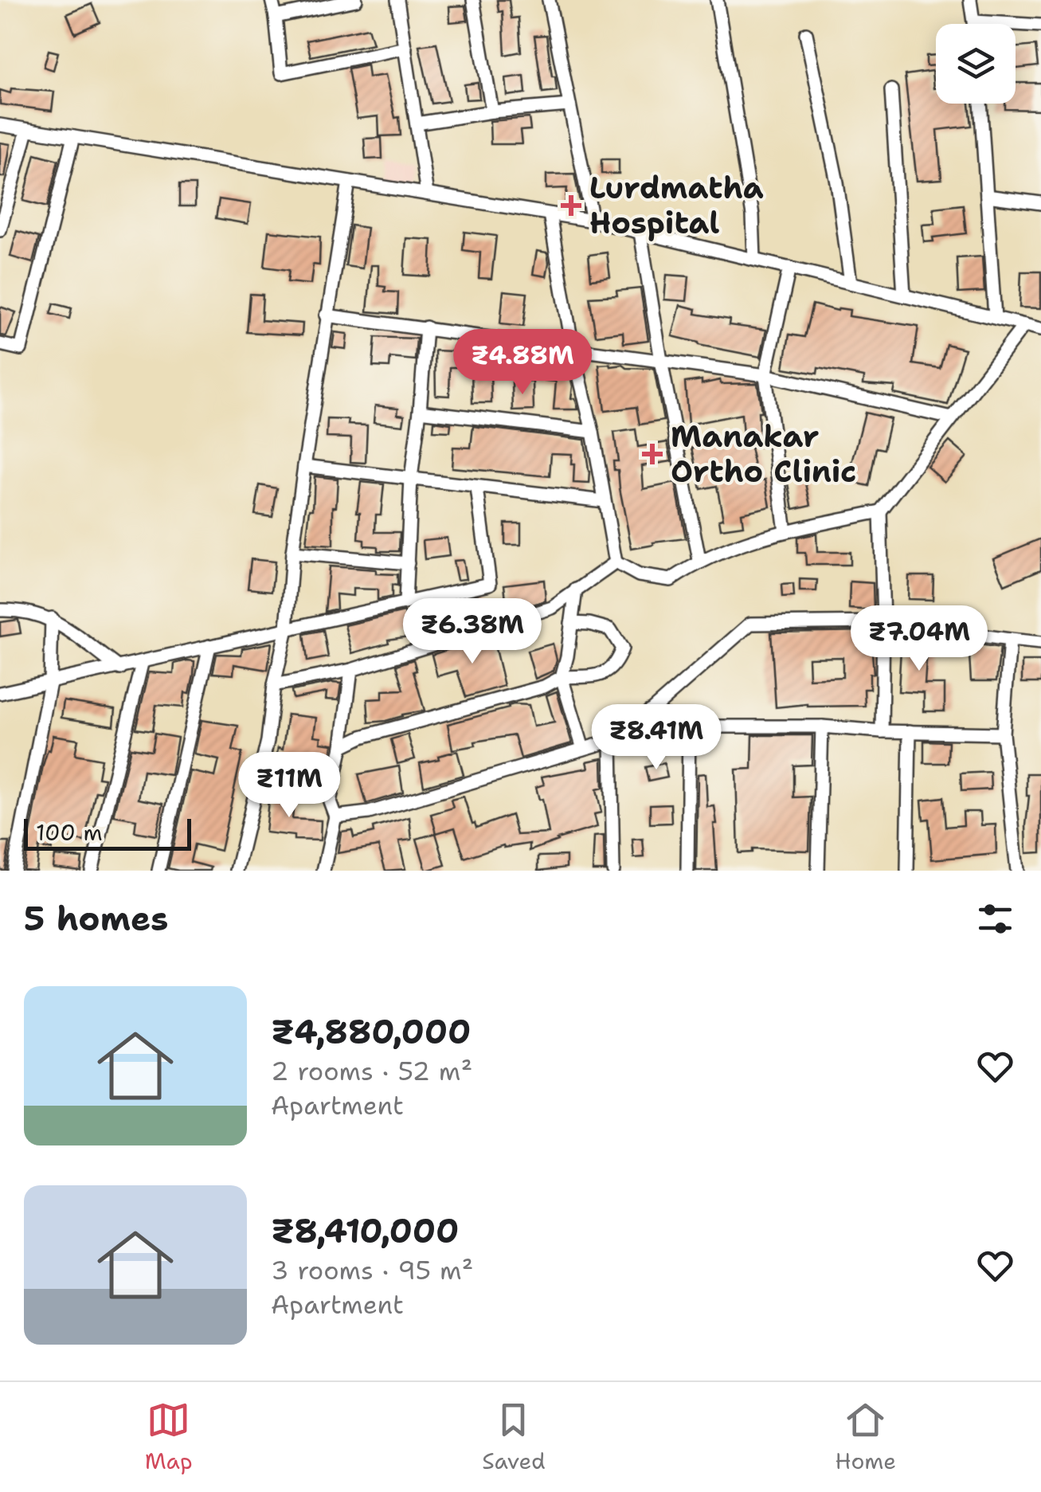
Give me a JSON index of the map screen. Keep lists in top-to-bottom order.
{
  "places": {
    "health": ["Lurdmatha Hospital", "Manakar Ortho Clinic"]
  },
  "scale_bar": "100 m",
  "page": {
    "price": [
      "₹4.88M",
      "₹6.38M",
      "₹7.04M",
      "₹8.41M",
      "₹11M"
    ],
    "scale": "100 m",
    "heading": "5 homes",
    "list": [
      {
        "name": "₹4,880,000",
        "note": "2 rooms · 52 m² · Apartment"
      },
      {
        "name": "₹8,410,000",
        "note": "3 rooms · 95 m² · Apartment"
      }
    ],
    "tabs": ["Map", "Saved", "Home"]
  }
}
